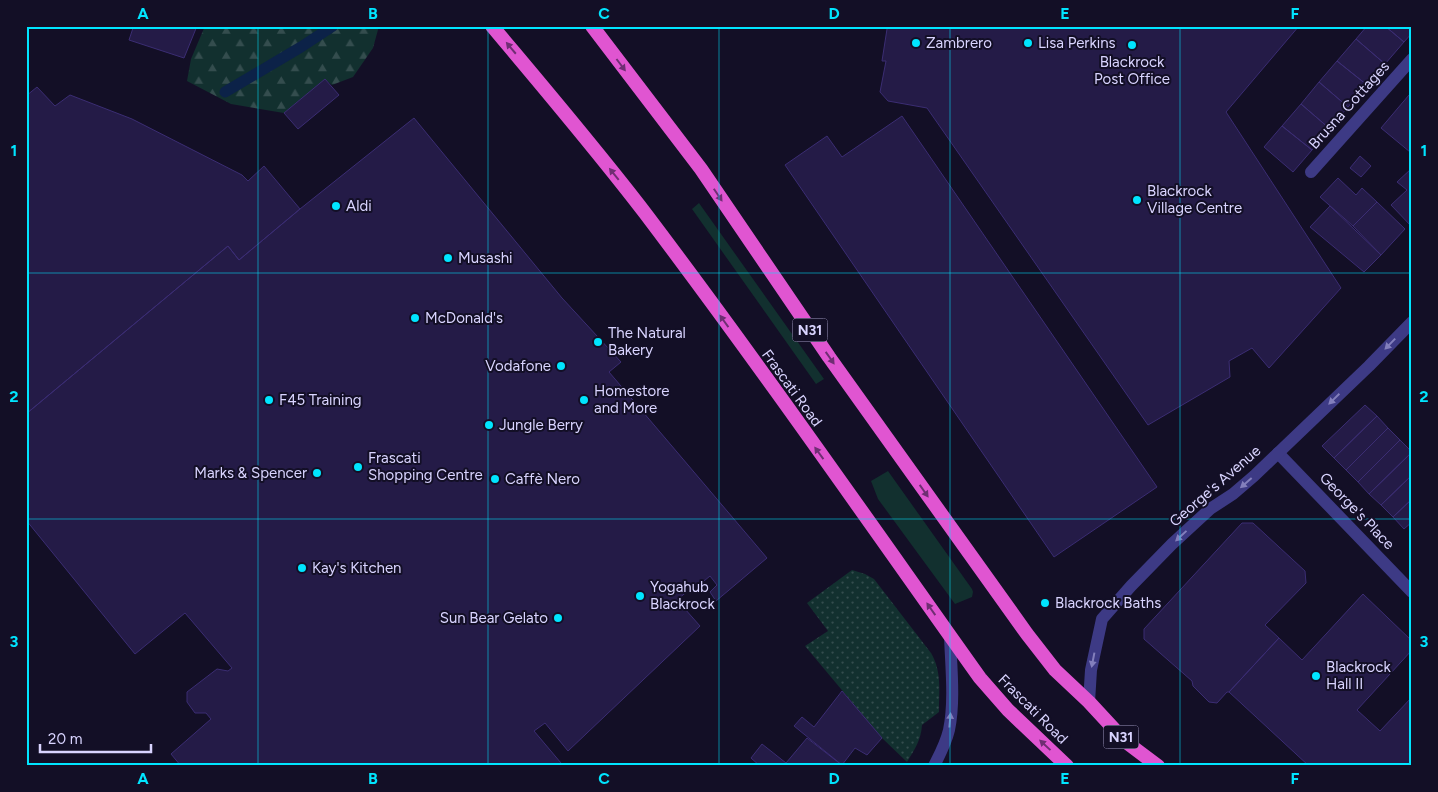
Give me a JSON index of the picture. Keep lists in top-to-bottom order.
{
  "streets": {
    "highway": ["N31", "Frascati Road"],
    "street": ["Brusna Cottages", "George's Avenue", "George's Place"]
  },
  "crossings": [
    ["N31", "George's Avenue"],
    ["George's Avenue", "George's Place"]
  ],
  "one_way": ["George's Avenue"],
  "places": [
    "Zambrero",
    "Lisa Perkins",
    "Blackrock Post Office",
    "Blackrock Village Centre",
    "Aldi",
    "Musashi",
    "McDonald's",
    "The Natural Bakery",
    "Vodafone",
    "F45 Training",
    "Homestore and More",
    "Jungle Berry",
    "Frascati Shopping Centre",
    "Marks & Spencer",
    "Caffè Nero",
    "Kay's Kitchen",
    "Yogahub Blackrock",
    "Blackrock Baths",
    "Sun Bear Gelato",
    "Blackrock Hall II"
  ],
  "scale_bar": "20 m",
  "grid": {
    "columns": [
      "A",
      "B",
      "C",
      "D",
      "E",
      "F"
    ],
    "rows": ["1", "2", "3"]
  }
}
